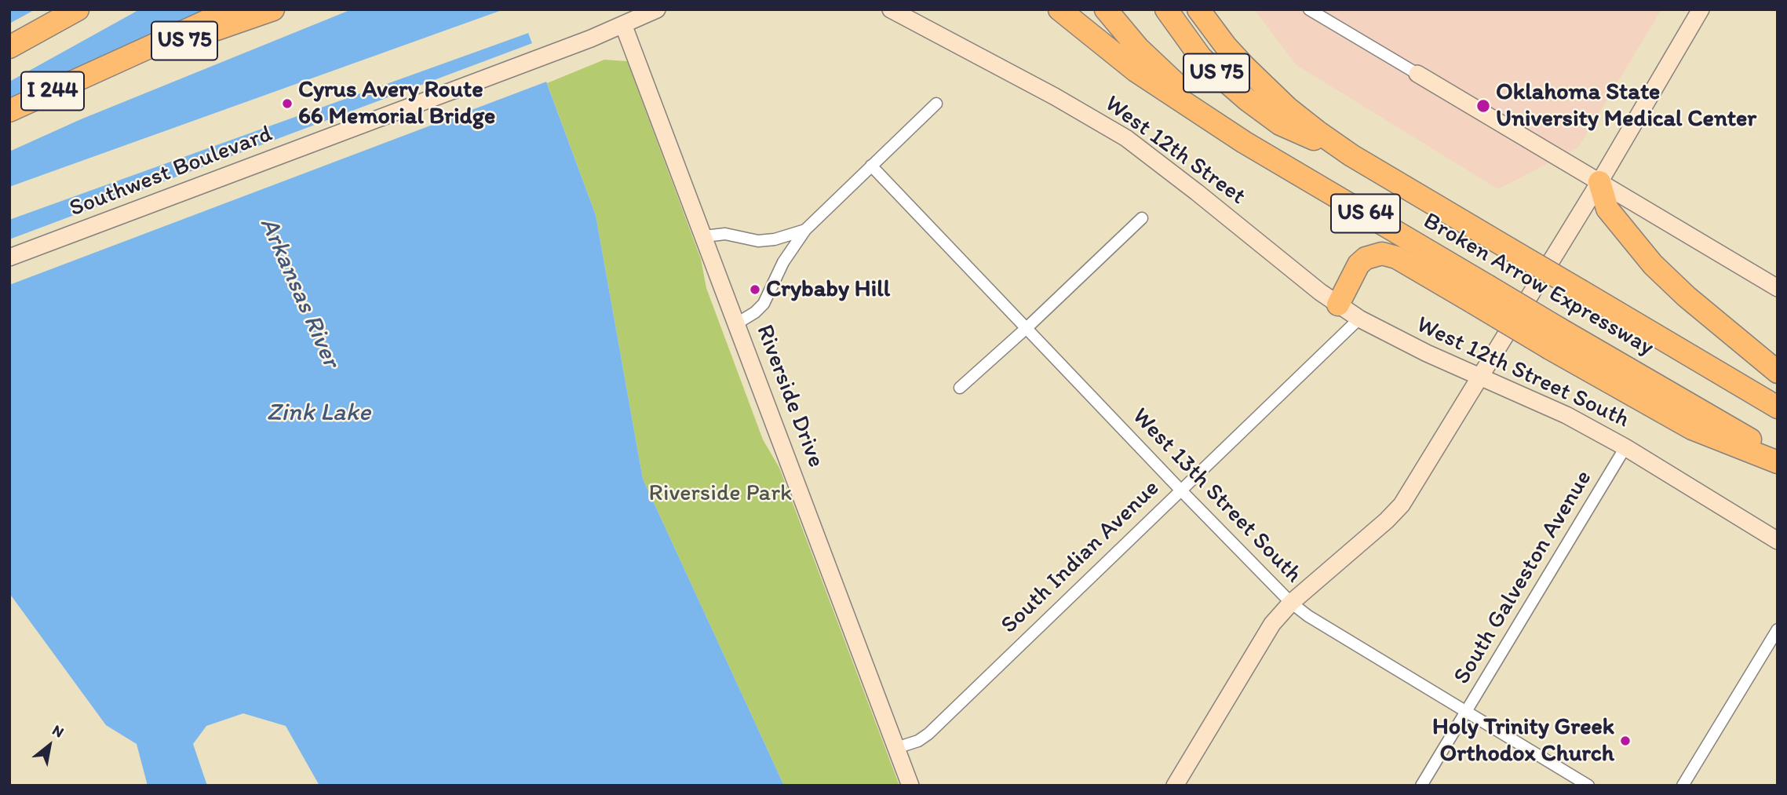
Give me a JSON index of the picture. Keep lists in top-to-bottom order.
{
  "streets": {
    "highway": [
      "US 75",
      "I 244",
      "US 64",
      "Broken Arrow Expressway"
    ],
    "main road": [
      "West 12th Street",
      "Southwest Boulevard",
      "West 12th Street South",
      "Riverside Drive"
    ],
    "street": ["West 13th Street South", "South Indian Avenue", "South Galveston Avenue"]
  },
  "crossings": [
    ["US 75", "I 244"],
    ["US 75", "US 64"],
    ["US 75", "Broken Arrow Expressway"],
    ["West 12th Street", "West 12th Street South"],
    ["West 12th Street", "South Indian Avenue"],
    ["Southwest Boulevard", "Riverside Drive"],
    ["US 64", "Broken Arrow Expressway"],
    ["West 12th Street South", "South Indian Avenue"],
    ["West 12th Street South", "South Galveston Avenue"],
    ["Riverside Drive", "South Indian Avenue"],
    ["West 13th Street South", "South Indian Avenue"],
    ["West 13th Street South", "South Galveston Avenue"]
  ],
  "water": ["Arkansas River", "Zink Lake"],
  "parks": ["Riverside Park"],
  "places": [
    "Cyrus Avery Route 66 Memorial Bridge",
    "Oklahoma State University Medical Center",
    "Crybaby Hill",
    "Holy Trinity Greek Orthodox Church"
  ],
  "north": "top right"
}
